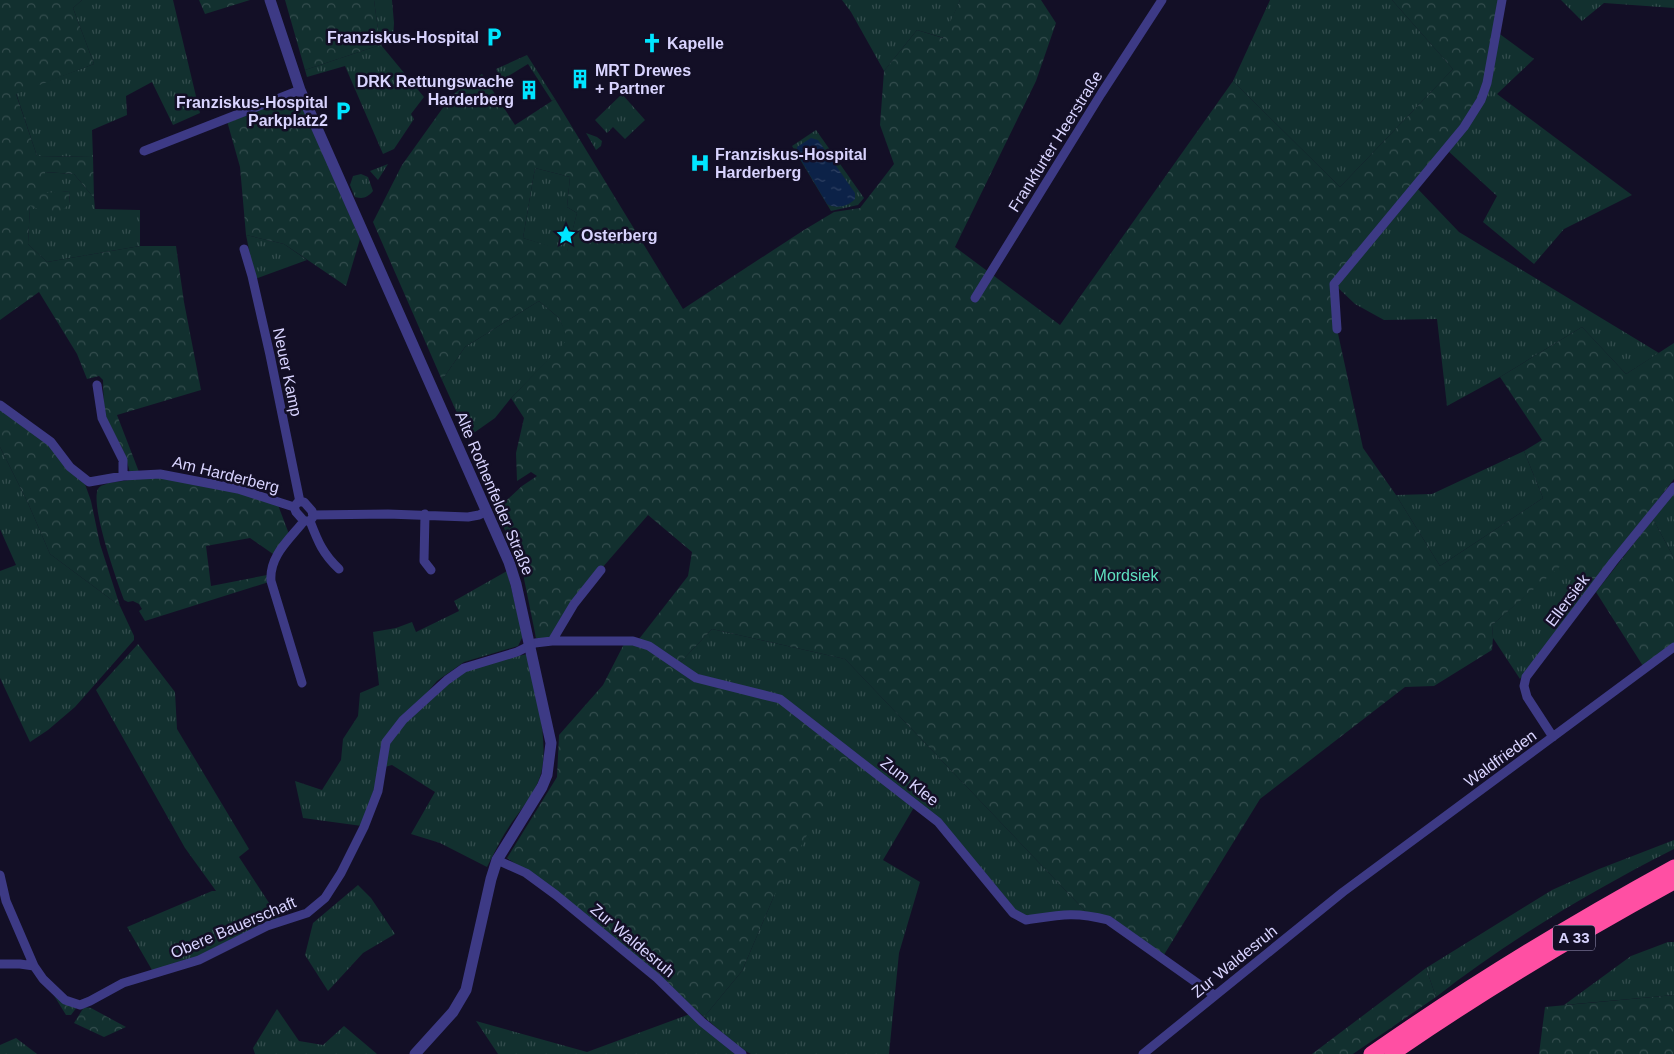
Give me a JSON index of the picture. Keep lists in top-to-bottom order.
{
  "streets": {
    "highway": ["A 33"],
    "street": [
      "Frankfurter Heerstraße",
      "Neuer Kamp",
      "Am Harderberg",
      "Alte Rothenfelder Straße",
      "Ellersiek",
      "Waldfrieden",
      "Zum Klee",
      "Obere Bauerschaft",
      "Zur Waldesruh"
    ]
  },
  "crossings": [
    ["Neuer Kamp", "Am Harderberg"],
    ["Alte Rothenfelder Straße", "Zum Klee"],
    ["Alte Rothenfelder Straße", "Obere Bauerschaft"],
    ["Alte Rothenfelder Straße", "Zur Waldesruh"],
    ["Ellersiek", "Waldfrieden"],
    ["Waldfrieden", "Zur Waldesruh"],
    ["Zum Klee", "Obere Bauerschaft"],
    ["Zum Klee", "Zur Waldesruh"]
  ],
  "parks": ["Mordsiek"],
  "places": {
    "parking": ["Franziskus-Hospital", "Franziskus-Hospital Parkplatz2"],
    "church": ["Kapelle"],
    "building": ["MRT Drewes + Partner", "DRK Rettungswache Harderberg"],
    "hospital": ["Franziskus-Hospital Harderberg"],
    "place": ["Osterberg"]
  }
}
